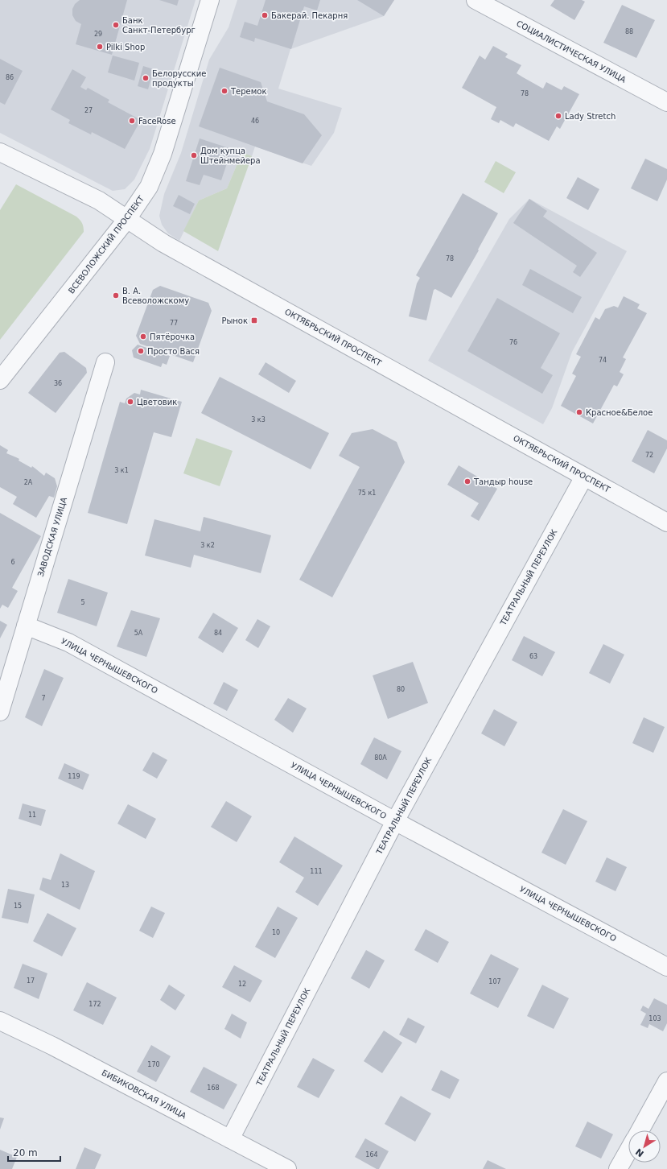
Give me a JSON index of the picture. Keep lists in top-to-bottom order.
{
  "streets": {
    "street": [
      "СОЦИАЛИСТИЧЕСКАЯ УЛИЦА",
      "ВСЕВОЛОЖСКИЙ ПРОСПЕКТ",
      "ОКТЯБРЬСКИЙ ПРОСПЕКТ",
      "ЗАВОДСКАЯ УЛИЦА",
      "ТЕАТРАЛЬНЫЙ ПЕРЕУЛОК",
      "УЛИЦА ЧЕРНЫШЕВСКОГО",
      "БИБИКОВСКАЯ УЛИЦА"
    ]
  },
  "crossings": [
    ["ВСЕВОЛОЖСКИЙ ПРОСПЕКТ", "ОКТЯБРЬСКИЙ ПРОСПЕКТ"],
    ["ОКТЯБРЬСКИЙ ПРОСПЕКТ", "ТЕАТРАЛЬНЫЙ ПЕРЕУЛОК"],
    ["ЗАВОДСКАЯ УЛИЦА", "УЛИЦА ЧЕРНЫШЕВСКОГО"],
    ["ТЕАТРАЛЬНЫЙ ПЕРЕУЛОК", "УЛИЦА ЧЕРНЫШЕВСКОГО"],
    ["ТЕАТРАЛЬНЫЙ ПЕРЕУЛОК", "БИБИКОВСКАЯ УЛИЦА"]
  ],
  "places": {
    "other": [
      "Бакерай. Пекарня",
      "Банк Санкт-Петербург",
      "Pilki Shop",
      "Белорусские продукты",
      "Теремок",
      "Lady Stretch",
      "FaceRose",
      "Дом купца Штейнмейера",
      "В. А. Всеволожскому",
      "Пятёрочка",
      "Просто Вася",
      "Цветовик",
      "Красное&Белое",
      "Тандыр house"
    ],
    "transit": ["Рынок"]
  },
  "house_numbers": [
    "88",
    "29",
    "86",
    "78",
    "27",
    "46",
    "78",
    "77",
    "76",
    "74",
    "36",
    "3 к3",
    "72",
    "3 к1",
    "2А",
    "75 к1",
    "3 к2",
    "6",
    "5",
    "5А",
    "84",
    "63",
    "80",
    "7",
    "80А",
    "119",
    "11",
    "111",
    "13",
    "15",
    "10",
    "17",
    "107",
    "12",
    "172",
    "103",
    "170",
    "168",
    "164"
  ],
  "scale_bar": "20 m",
  "north": "bottom left"
}
